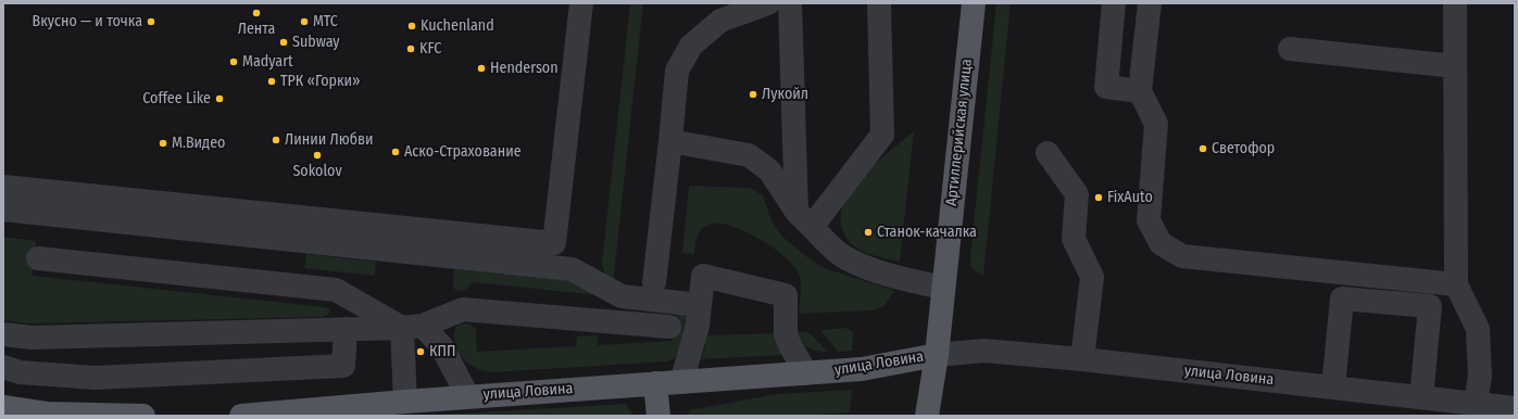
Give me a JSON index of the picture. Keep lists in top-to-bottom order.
{
  "streets": {
    "main road": ["Артиллерийская улица", "улица Ловина"]
  },
  "crossings": [
    ["Артиллерийская улица", "улица Ловина"]
  ],
  "places": [
    "Лента",
    "Вкусно — и точка",
    "МТС",
    "Kuchenland",
    "Subway",
    "KFC",
    "Madyart",
    "Henderson",
    "ТРК «Горки»",
    "Лукойл",
    "Coffee Like",
    "Линии Любви",
    "М.Видео",
    "Светофор",
    "Аско-Страхование",
    "Sokolov",
    "FixAuto",
    "Станок-качалка",
    "КПП"
  ]
}
